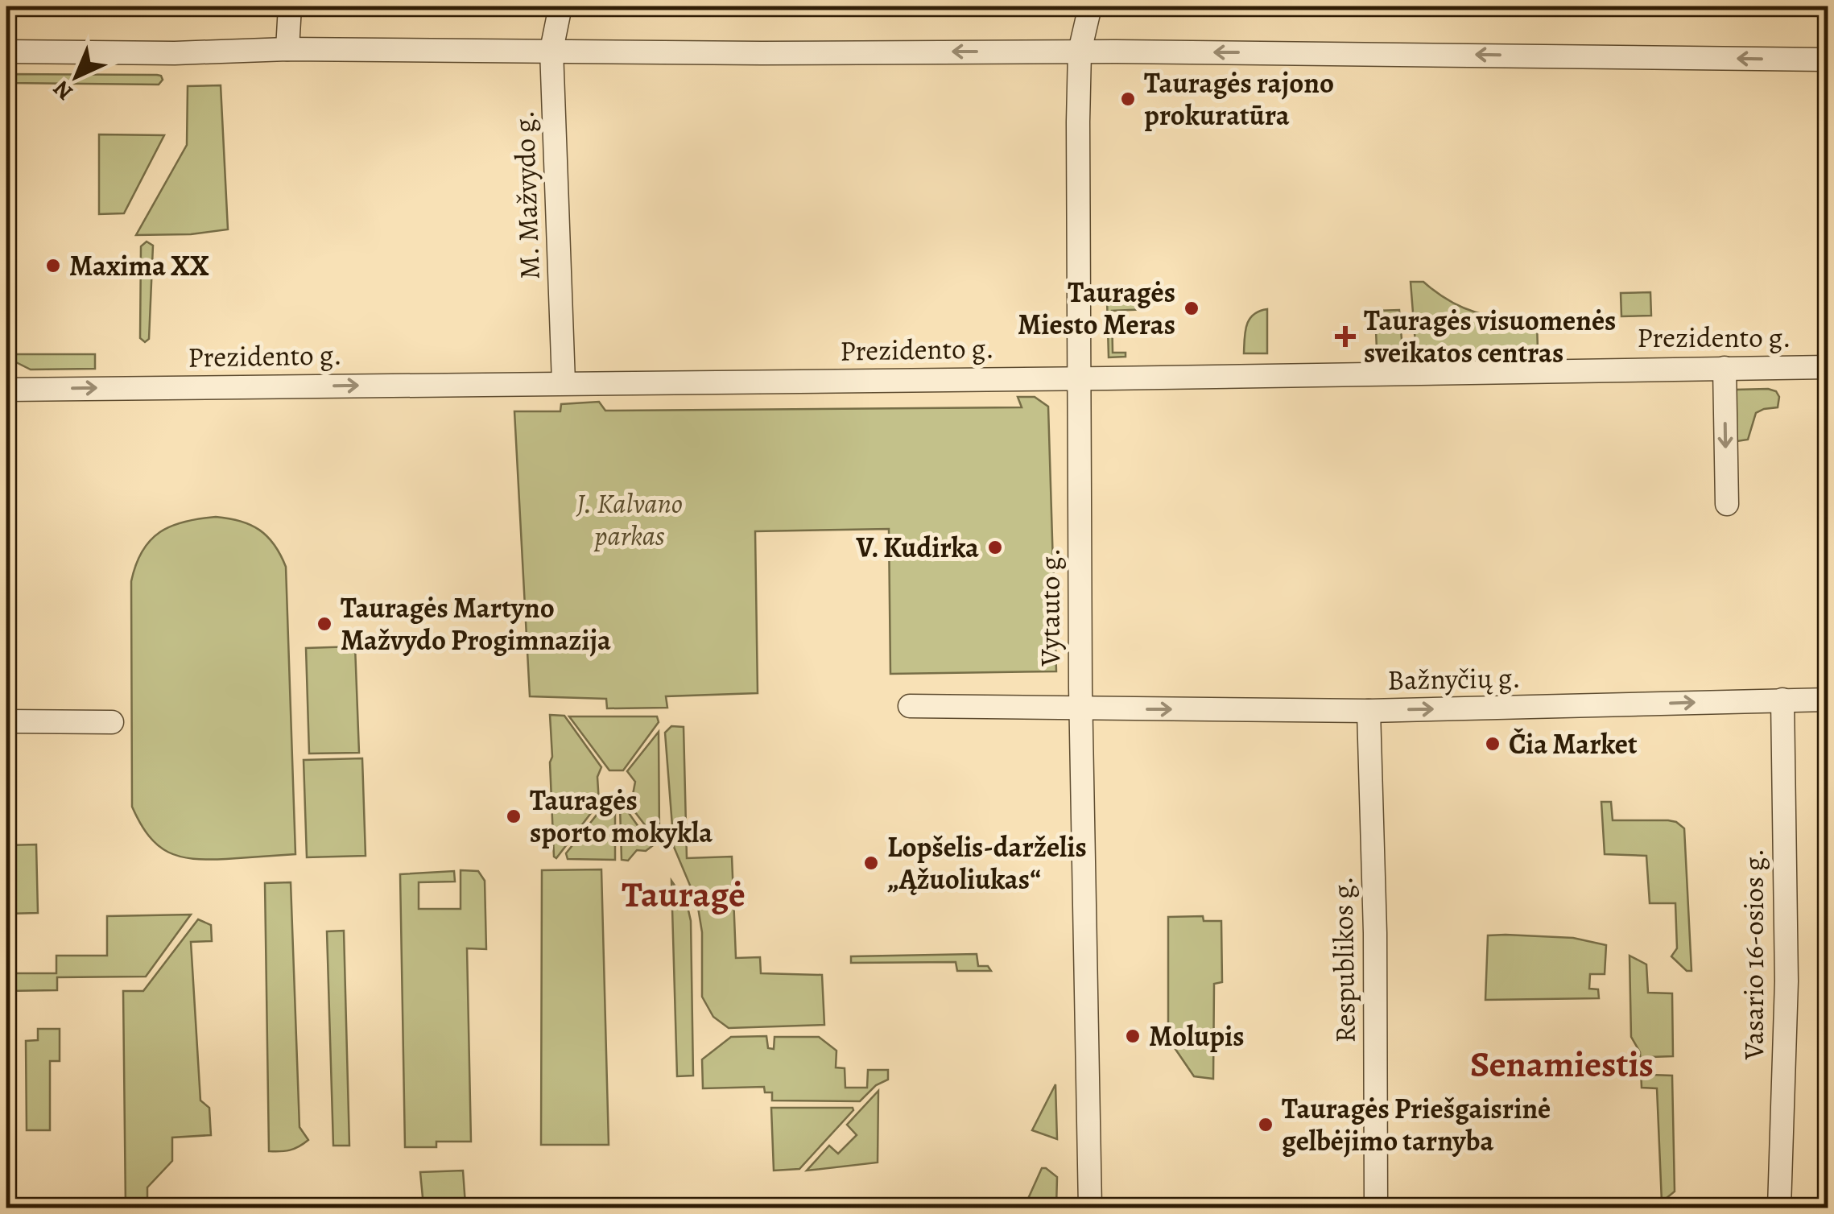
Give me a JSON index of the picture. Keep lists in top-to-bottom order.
{
  "streets": {
    "street": [
      "M. Mažvydo g.",
      "Prezidento g.",
      "Vytauto g.",
      "Bažnyčių g.",
      "Vasario 16-osios g.",
      "Respublikos g."
    ]
  },
  "crossings": [
    ["M. Mažvydo g.", "Prezidento g."],
    ["Prezidento g.", "Vytauto g."],
    ["Vytauto g.", "Bažnyčių g."],
    ["Bažnyčių g.", "Vasario 16-osios g."],
    ["Bažnyčių g.", "Respublikos g."]
  ],
  "one_way": ["Bažnyčių g."],
  "districts": ["Tauragė", "Senamiestis"],
  "parks": ["J. Kalvano parkas"],
  "places": {
    "other": [
      "Tauragės rajono prokuratūra",
      "Maxima XX",
      "Tauragės Miesto Meras",
      "V. Kudirka",
      "Tauragės Martyno Mažvydo Progimnazija",
      "Čia Market",
      "Tauragės sporto mokykla",
      "Lopšelis-darželis „Ąžuoliukas“",
      "Molupis",
      "Tauragės Priešgaisrinė gelbėjimo tarnyba"
    ],
    "health": ["Tauragės visuomenės sveikatos centras"]
  },
  "north": "bottom left"
}
